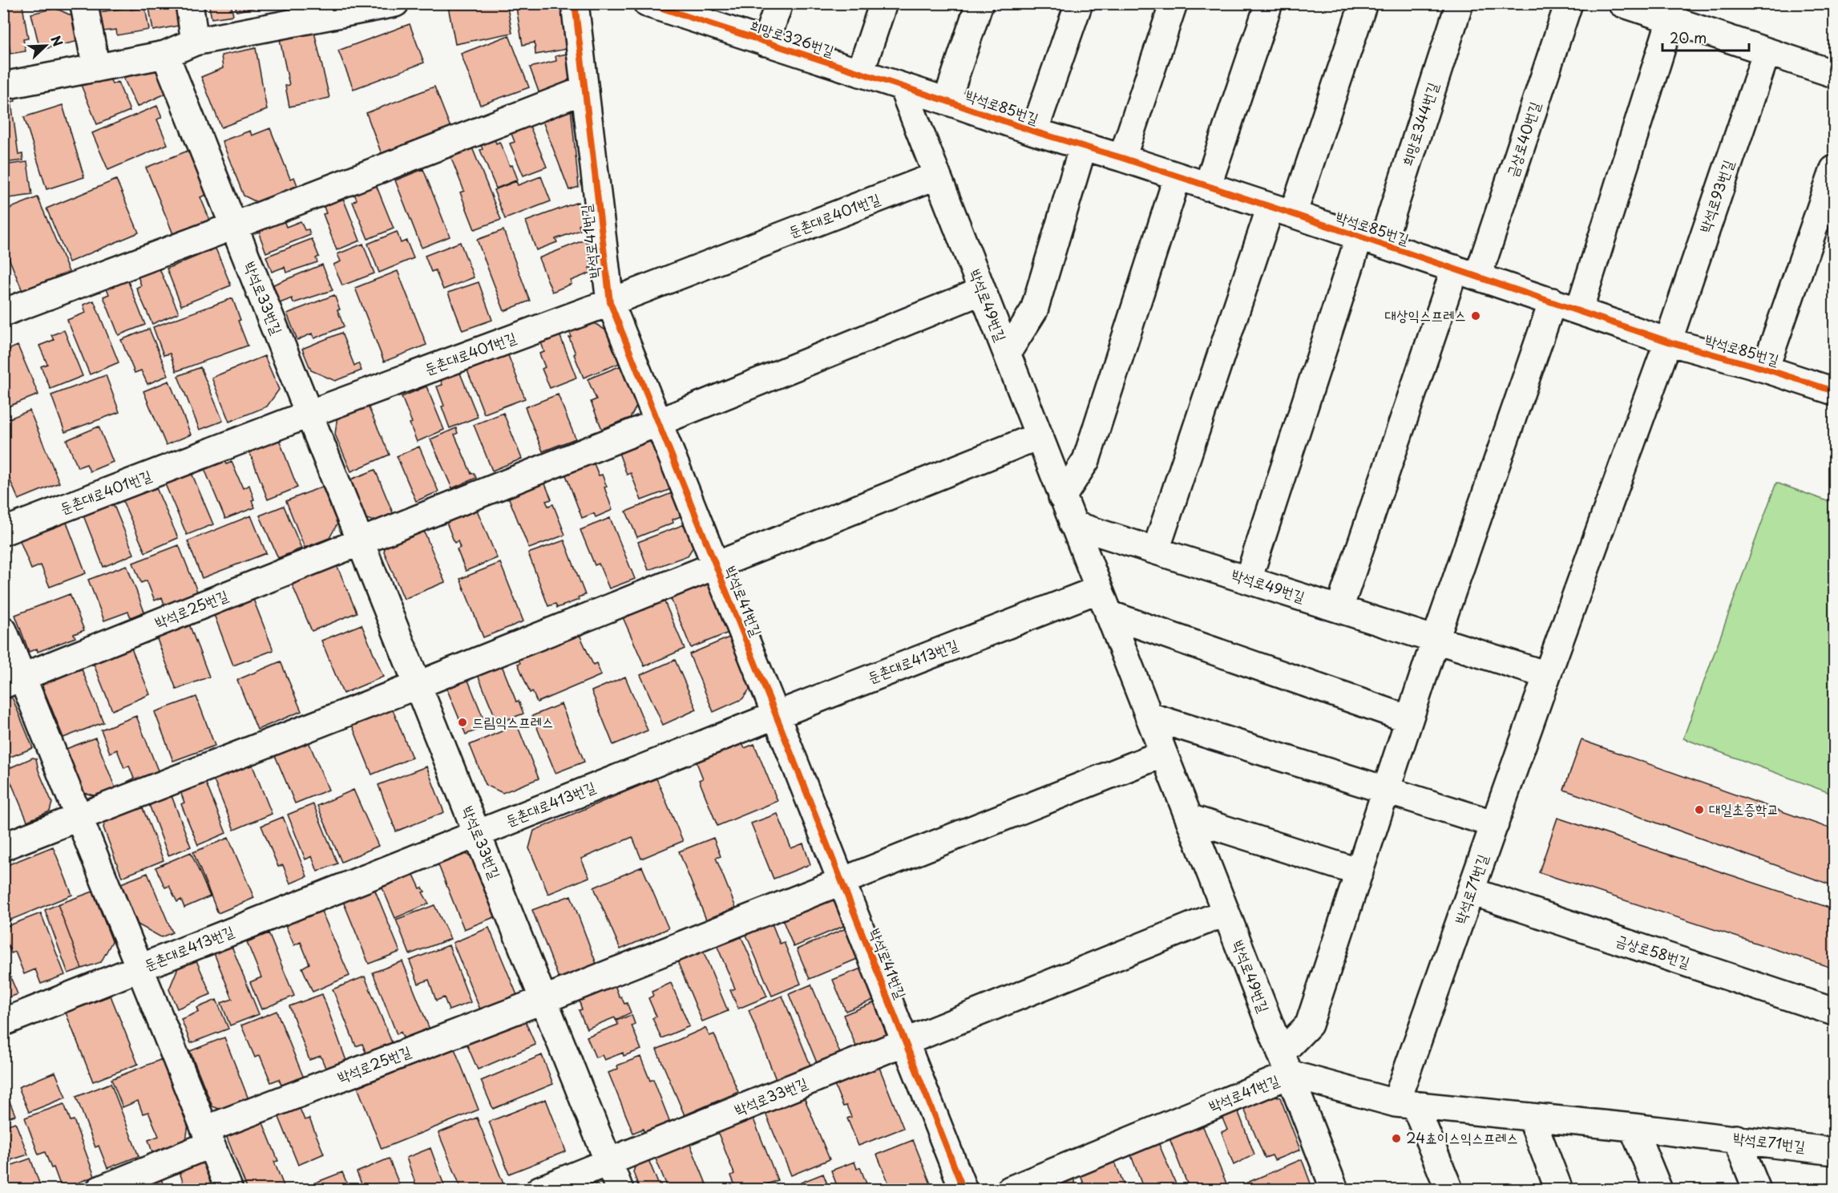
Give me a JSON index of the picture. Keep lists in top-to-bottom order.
{
  "streets": {
    "street": [
      "희망로326번길",
      "박석로85번길",
      "희망로344번길",
      "금상로40번길",
      "박석로93번길",
      "둔촌대로401번길",
      "박석로41번길",
      "박석로33번길",
      "박석로49번길",
      "박석로25번길",
      "둔촌대로413번길",
      "박석로71번길",
      "금상로58번길"
    ]
  },
  "crossings": [
    ["희망로326번길", "박석로85번길"],
    ["희망로326번길", "박석로49번길"],
    ["박석로85번길", "희망로344번길"],
    ["박석로85번길", "금상로40번길"],
    ["박석로85번길", "박석로93번길"],
    ["박석로85번길", "박석로49번길"],
    ["둔촌대로401번길", "박석로41번길"],
    ["둔촌대로401번길", "박석로33번길"],
    ["둔촌대로401번길", "박석로49번길"],
    ["박석로41번길", "박석로33번길"],
    ["박석로41번길", "박석로49번길"],
    ["박석로41번길", "둔촌대로413번길"],
    ["박석로41번길", "박석로71번길"],
    ["박석로33번길", "박석로25번길"],
    ["박석로33번길", "둔촌대로413번길"],
    ["박석로49번길", "둔촌대로413번길"],
    ["박석로49번길", "박석로71번길"],
    ["박석로71번길", "금상로58번길"]
  ],
  "places": [
    "대상익스프레스",
    "드림익스프레스",
    "대일초증학교",
    "24쵸이스익스프레스"
  ],
  "scale_bar": "20 m",
  "north": "top right"
}
